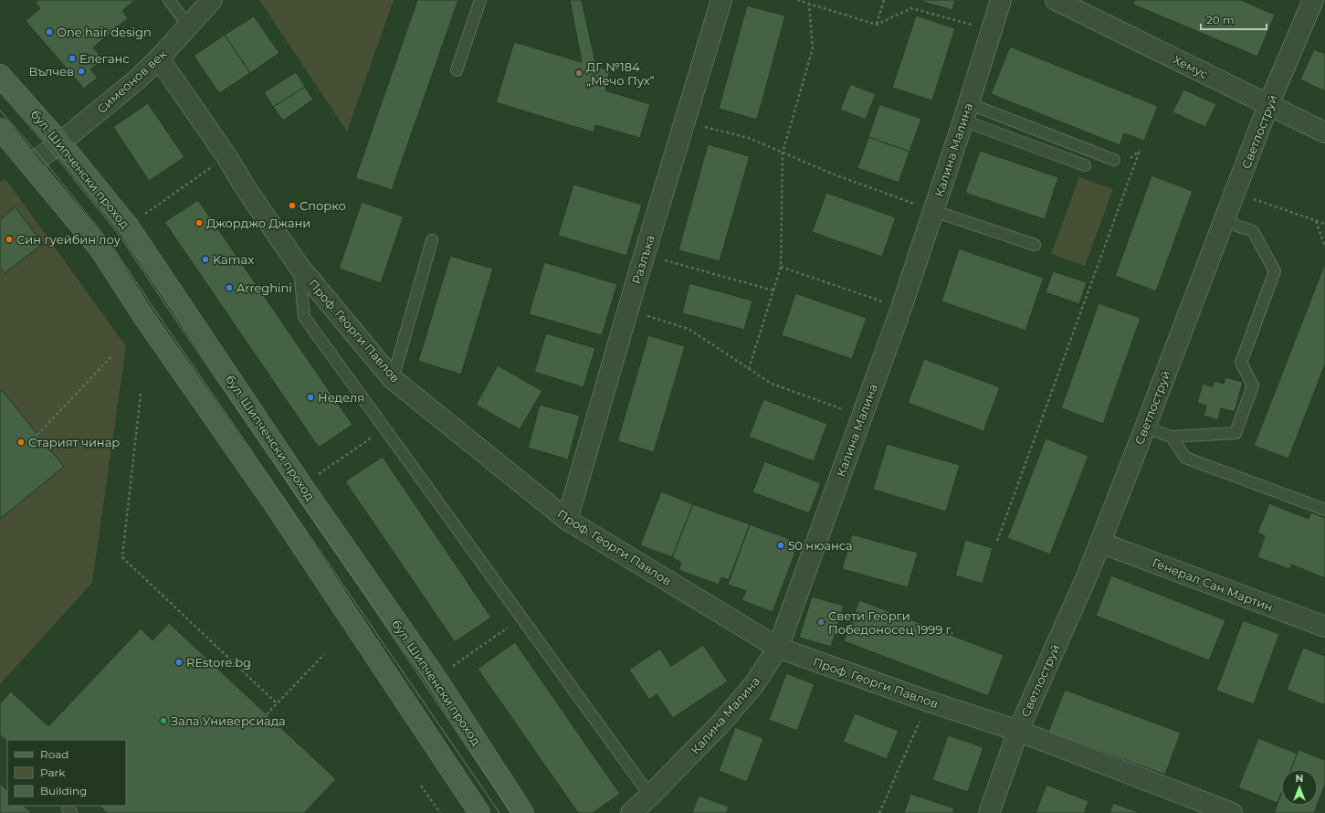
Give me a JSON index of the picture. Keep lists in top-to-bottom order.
{
  "streets": {
    "main road": ["бул. Шипченски проход"],
    "street": [
      "Хемус",
      "Симеонов век",
      "Светлоструй",
      "Калина Малина",
      "Разлъка",
      "Проф. Георги Павлов",
      "Генерал Сан Мартин"
    ]
  },
  "crossings": [
    ["Хемус", "Светлоструй"],
    ["Симеонов век", "бул. Шипченски проход"],
    ["Симеонов век", "Проф. Георги Павлов"],
    ["Светлоструй", "Проф. Георги Павлов"],
    ["Светлоструй", "Генерал Сан Мартин"],
    ["Калина Малина", "Проф. Георги Павлов"],
    ["Разлъка", "Проф. Георги Павлов"]
  ],
  "places": [
    "One hair design",
    "Елеганс",
    "Вълчев",
    "ДГ №184 „Мечо Пух“",
    "Спорко",
    "Джорджо Джани",
    "Син гуейбин лоу",
    "Kamax",
    "Arreghini",
    "Неделя",
    "Старият чинар",
    "50 нюанса",
    "Свети Георги Победоносец 1999 г.",
    "REstore.bg",
    "Зала Универсиада"
  ],
  "legend": ["Road", "Park", "Building"],
  "scale_bar": "20 m",
  "north": "top"
}
